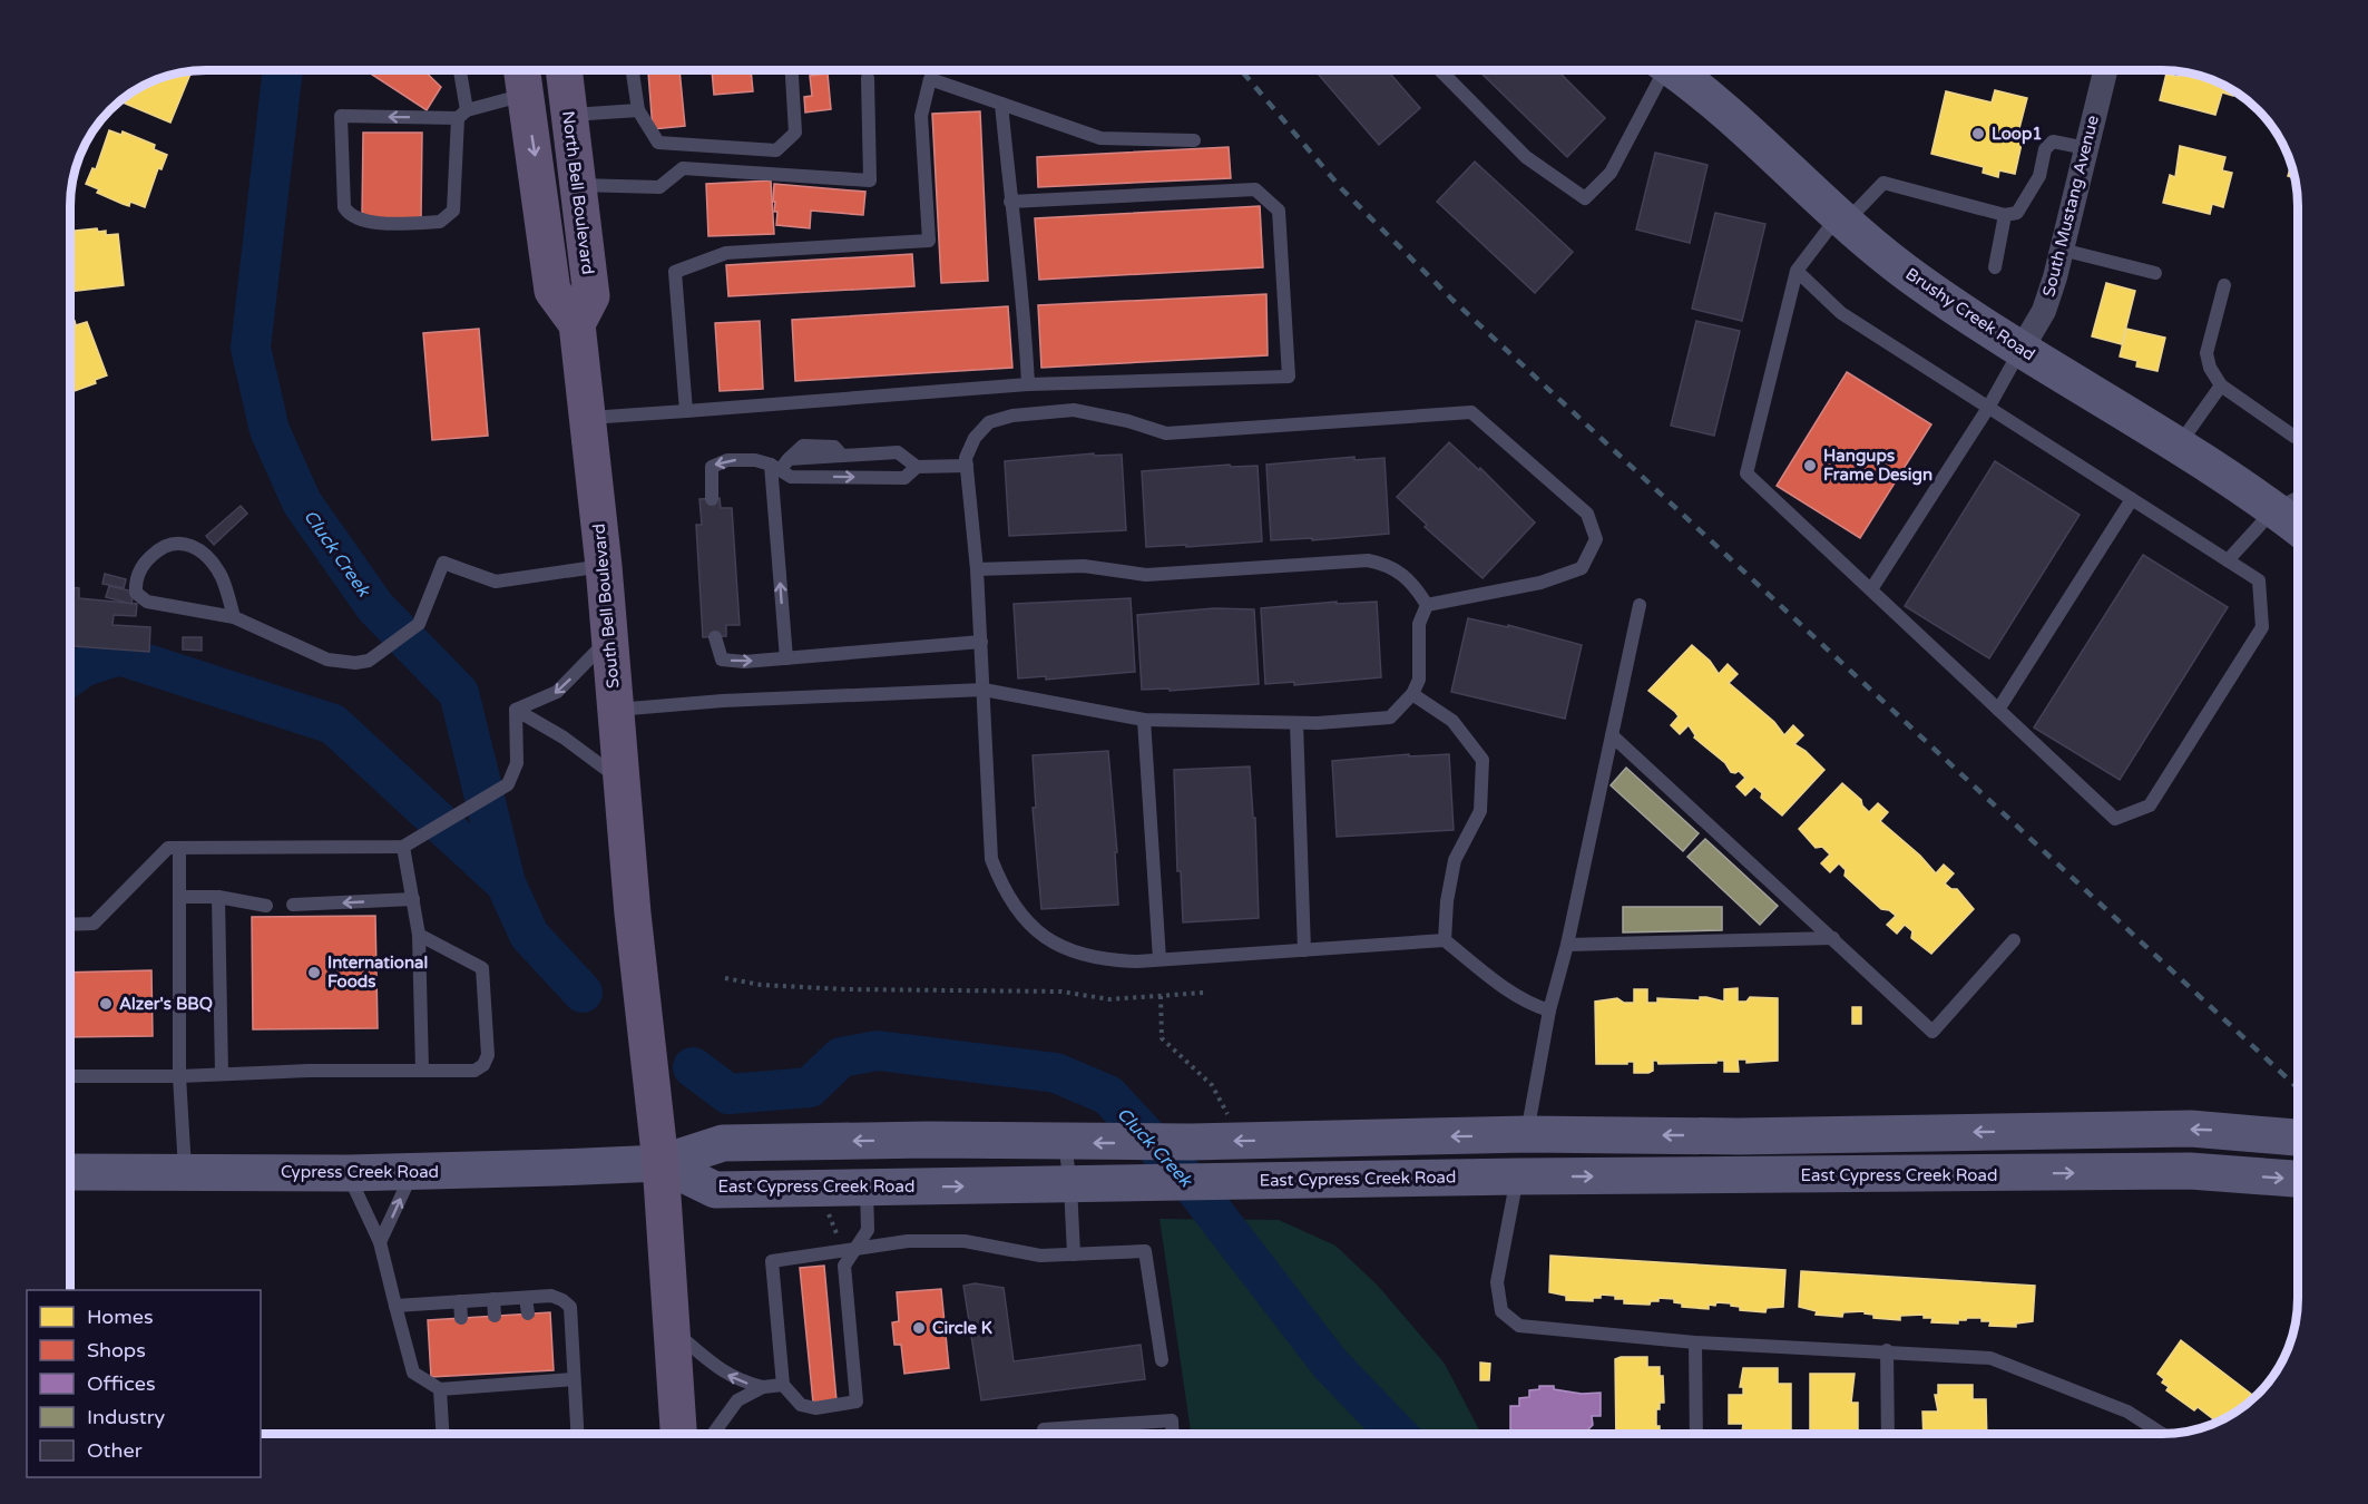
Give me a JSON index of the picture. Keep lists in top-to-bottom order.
{
  "streets": {
    "main road": [
      "North Bell Boulevard",
      "Brushy Creek Road",
      "South Bell Boulevard",
      "Cypress Creek Road",
      "East Cypress Creek Road"
    ],
    "street": ["South Mustang Avenue"]
  },
  "crossings": [
    ["North Bell Boulevard", "South Bell Boulevard"],
    ["South Mustang Avenue", "Brushy Creek Road"],
    ["South Bell Boulevard", "Cypress Creek Road"],
    ["South Bell Boulevard", "East Cypress Creek Road"],
    ["Cypress Creek Road", "East Cypress Creek Road"]
  ],
  "water": ["Cluck Creek"],
  "places": [
    "Loop1",
    "Hangups Frame Design",
    "International Foods",
    "Alzer's BBQ",
    "Circle K"
  ],
  "legend": [
    "Homes",
    "Shops",
    "Offices",
    "Industry",
    "Other"
  ]
}
